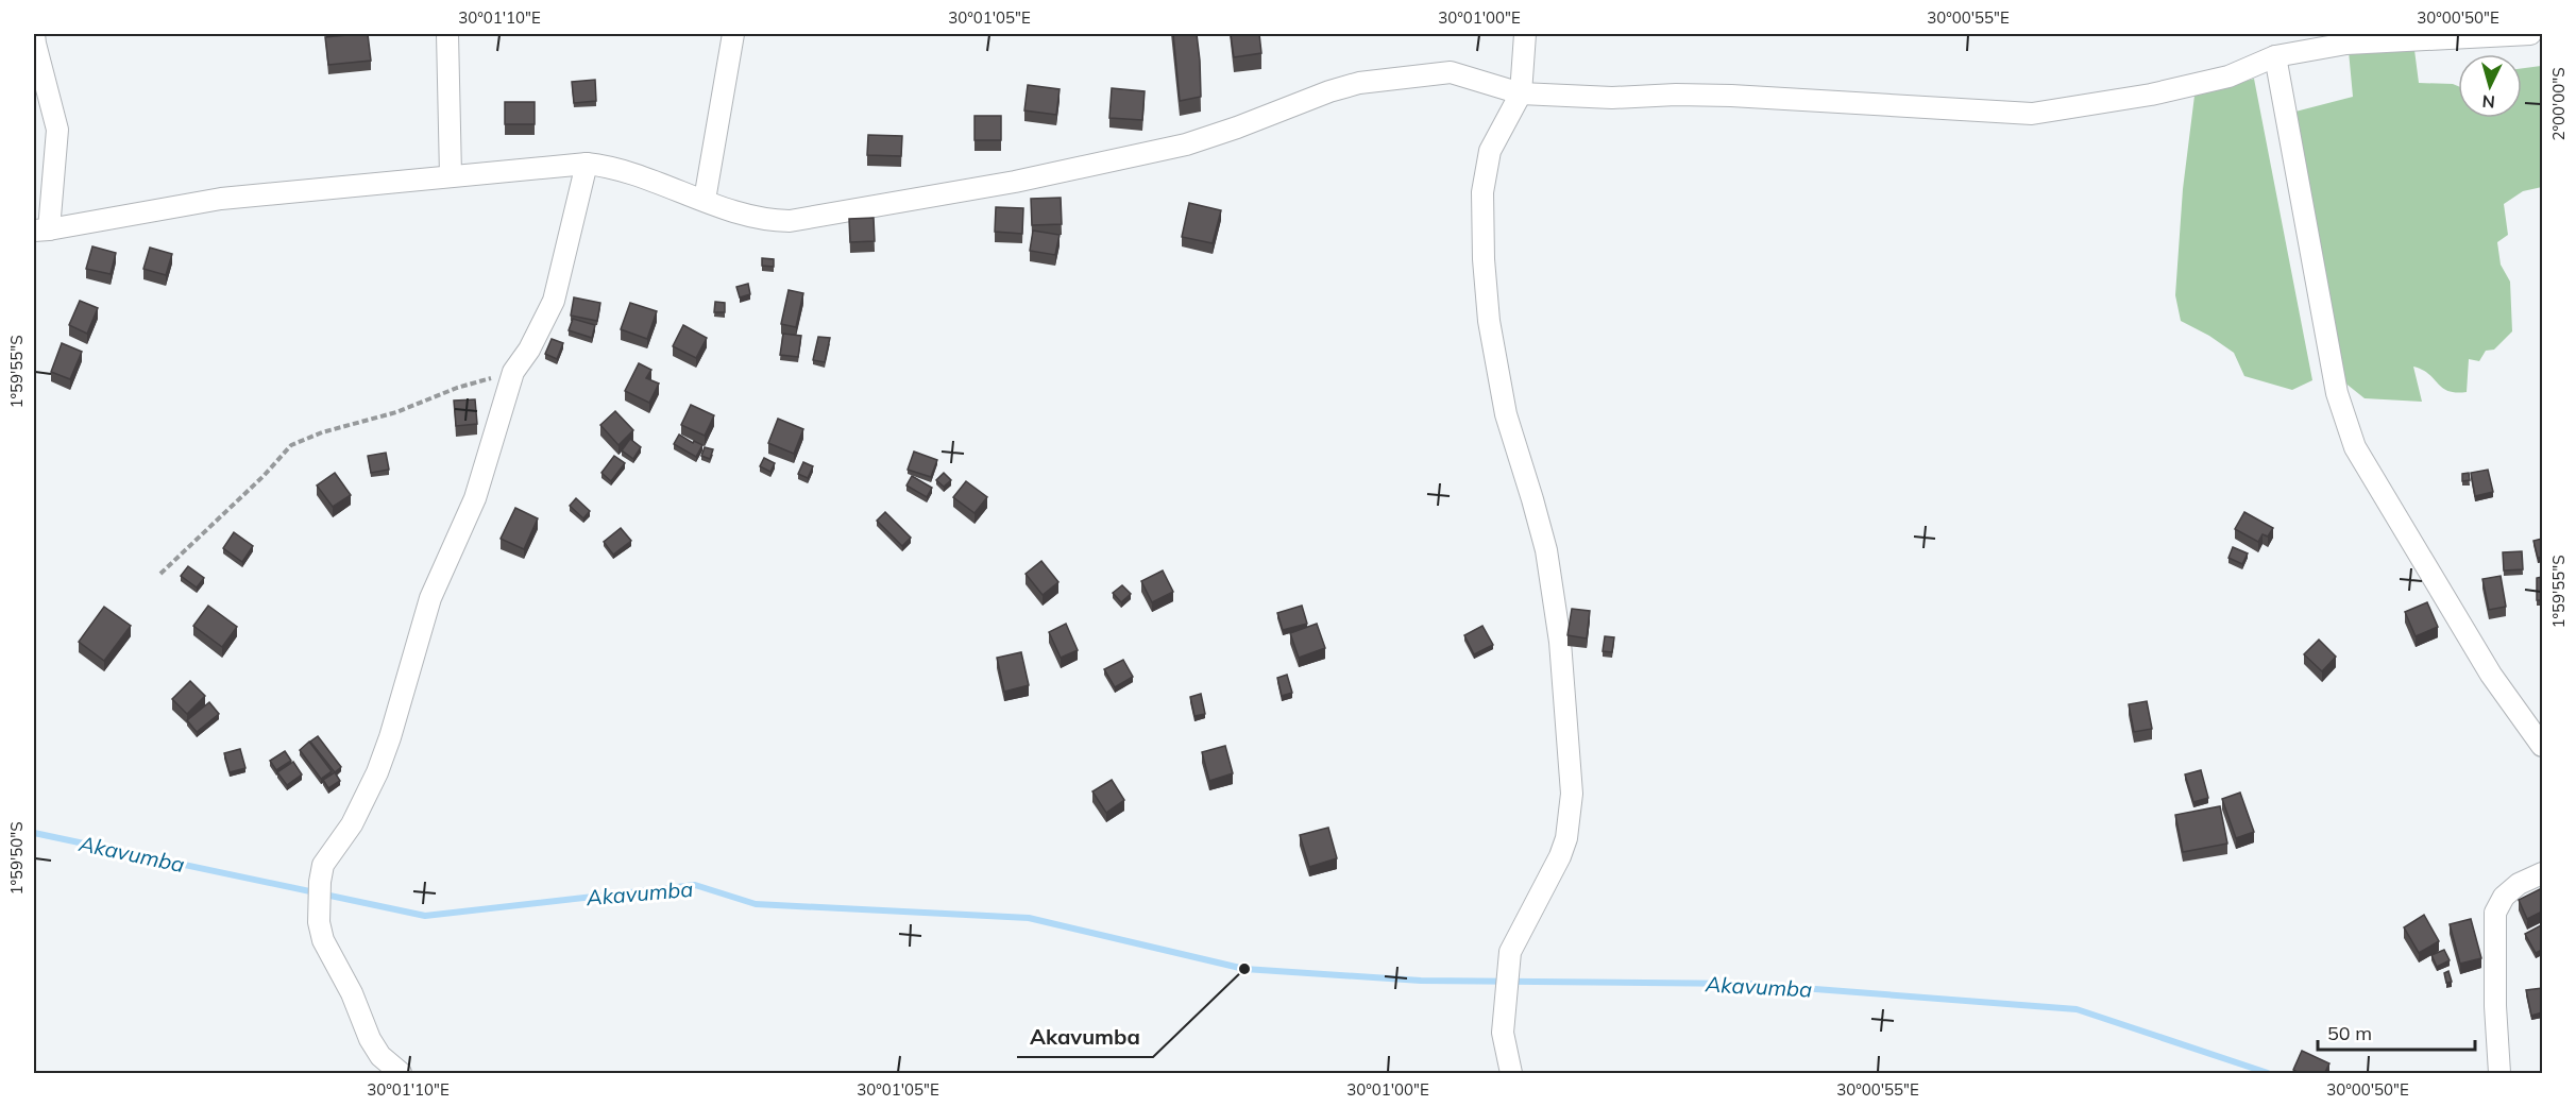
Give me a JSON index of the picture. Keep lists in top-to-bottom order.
{
  "water": ["Akavumba"],
  "places": ["Akavumba"],
  "scale_bar": "50 m",
  "north": "bottom",
  "coordinates": [
    "30°01'10\"E",
    "30°01'05\"E",
    "30°01'00\"E",
    "30°00'55\"E",
    "30°00'50\"E",
    "2°00'00\"S",
    "1°59'55\"S",
    "1°59'50\"S"
  ]
}
